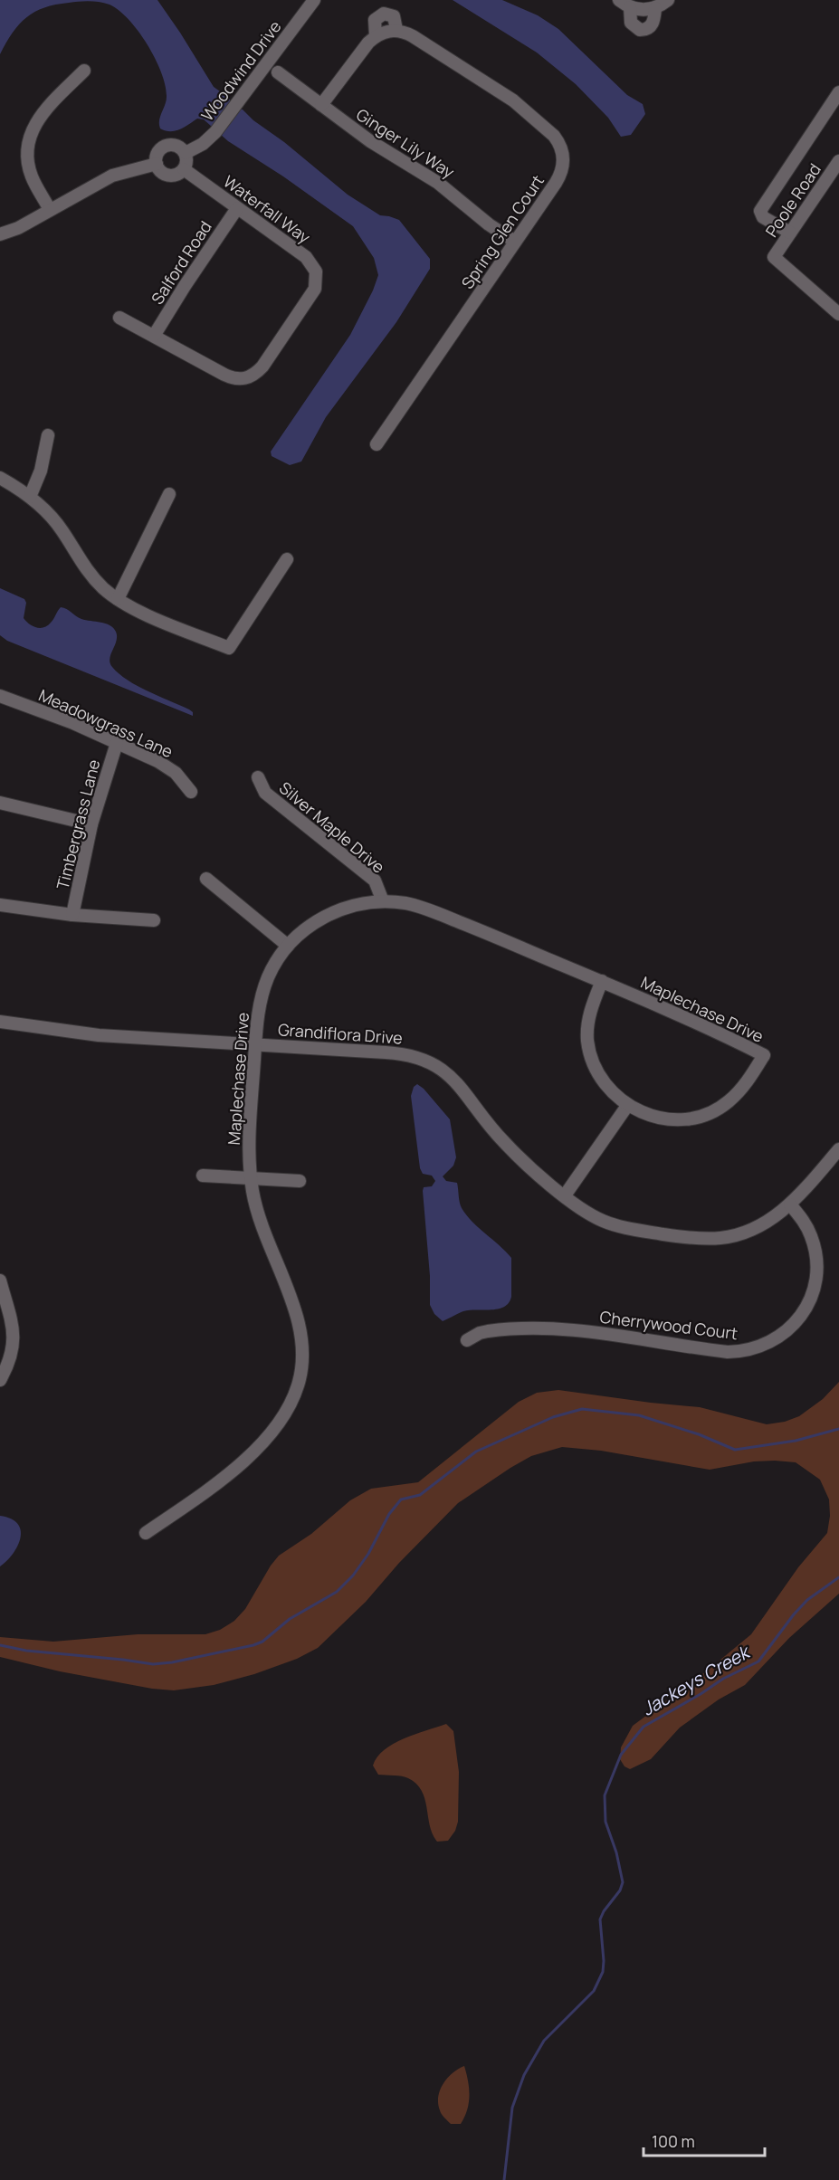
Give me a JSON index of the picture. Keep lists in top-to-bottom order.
{
  "streets": {
    "street": [
      "Woodwind Drive",
      "Ginger Lily Way",
      "Poole Road",
      "Waterfall Way",
      "Spring Glen Court",
      "Salford Road",
      "Meadowgrass Lane",
      "Timbergrass Lane",
      "Silver Maple Drive",
      "Maplechase Drive",
      "Grandiflora Drive",
      "Cherrywood Court"
    ]
  },
  "crossings": [
    ["Woodwind Drive", "Waterfall Way"],
    ["Ginger Lily Way", "Spring Glen Court"],
    ["Waterfall Way", "Salford Road"],
    ["Meadowgrass Lane", "Timbergrass Lane"],
    ["Silver Maple Drive", "Maplechase Drive"],
    ["Maplechase Drive", "Grandiflora Drive"],
    ["Grandiflora Drive", "Cherrywood Court"]
  ],
  "water": ["Jackeys Creek"],
  "scale_bar": "100 m"
}
